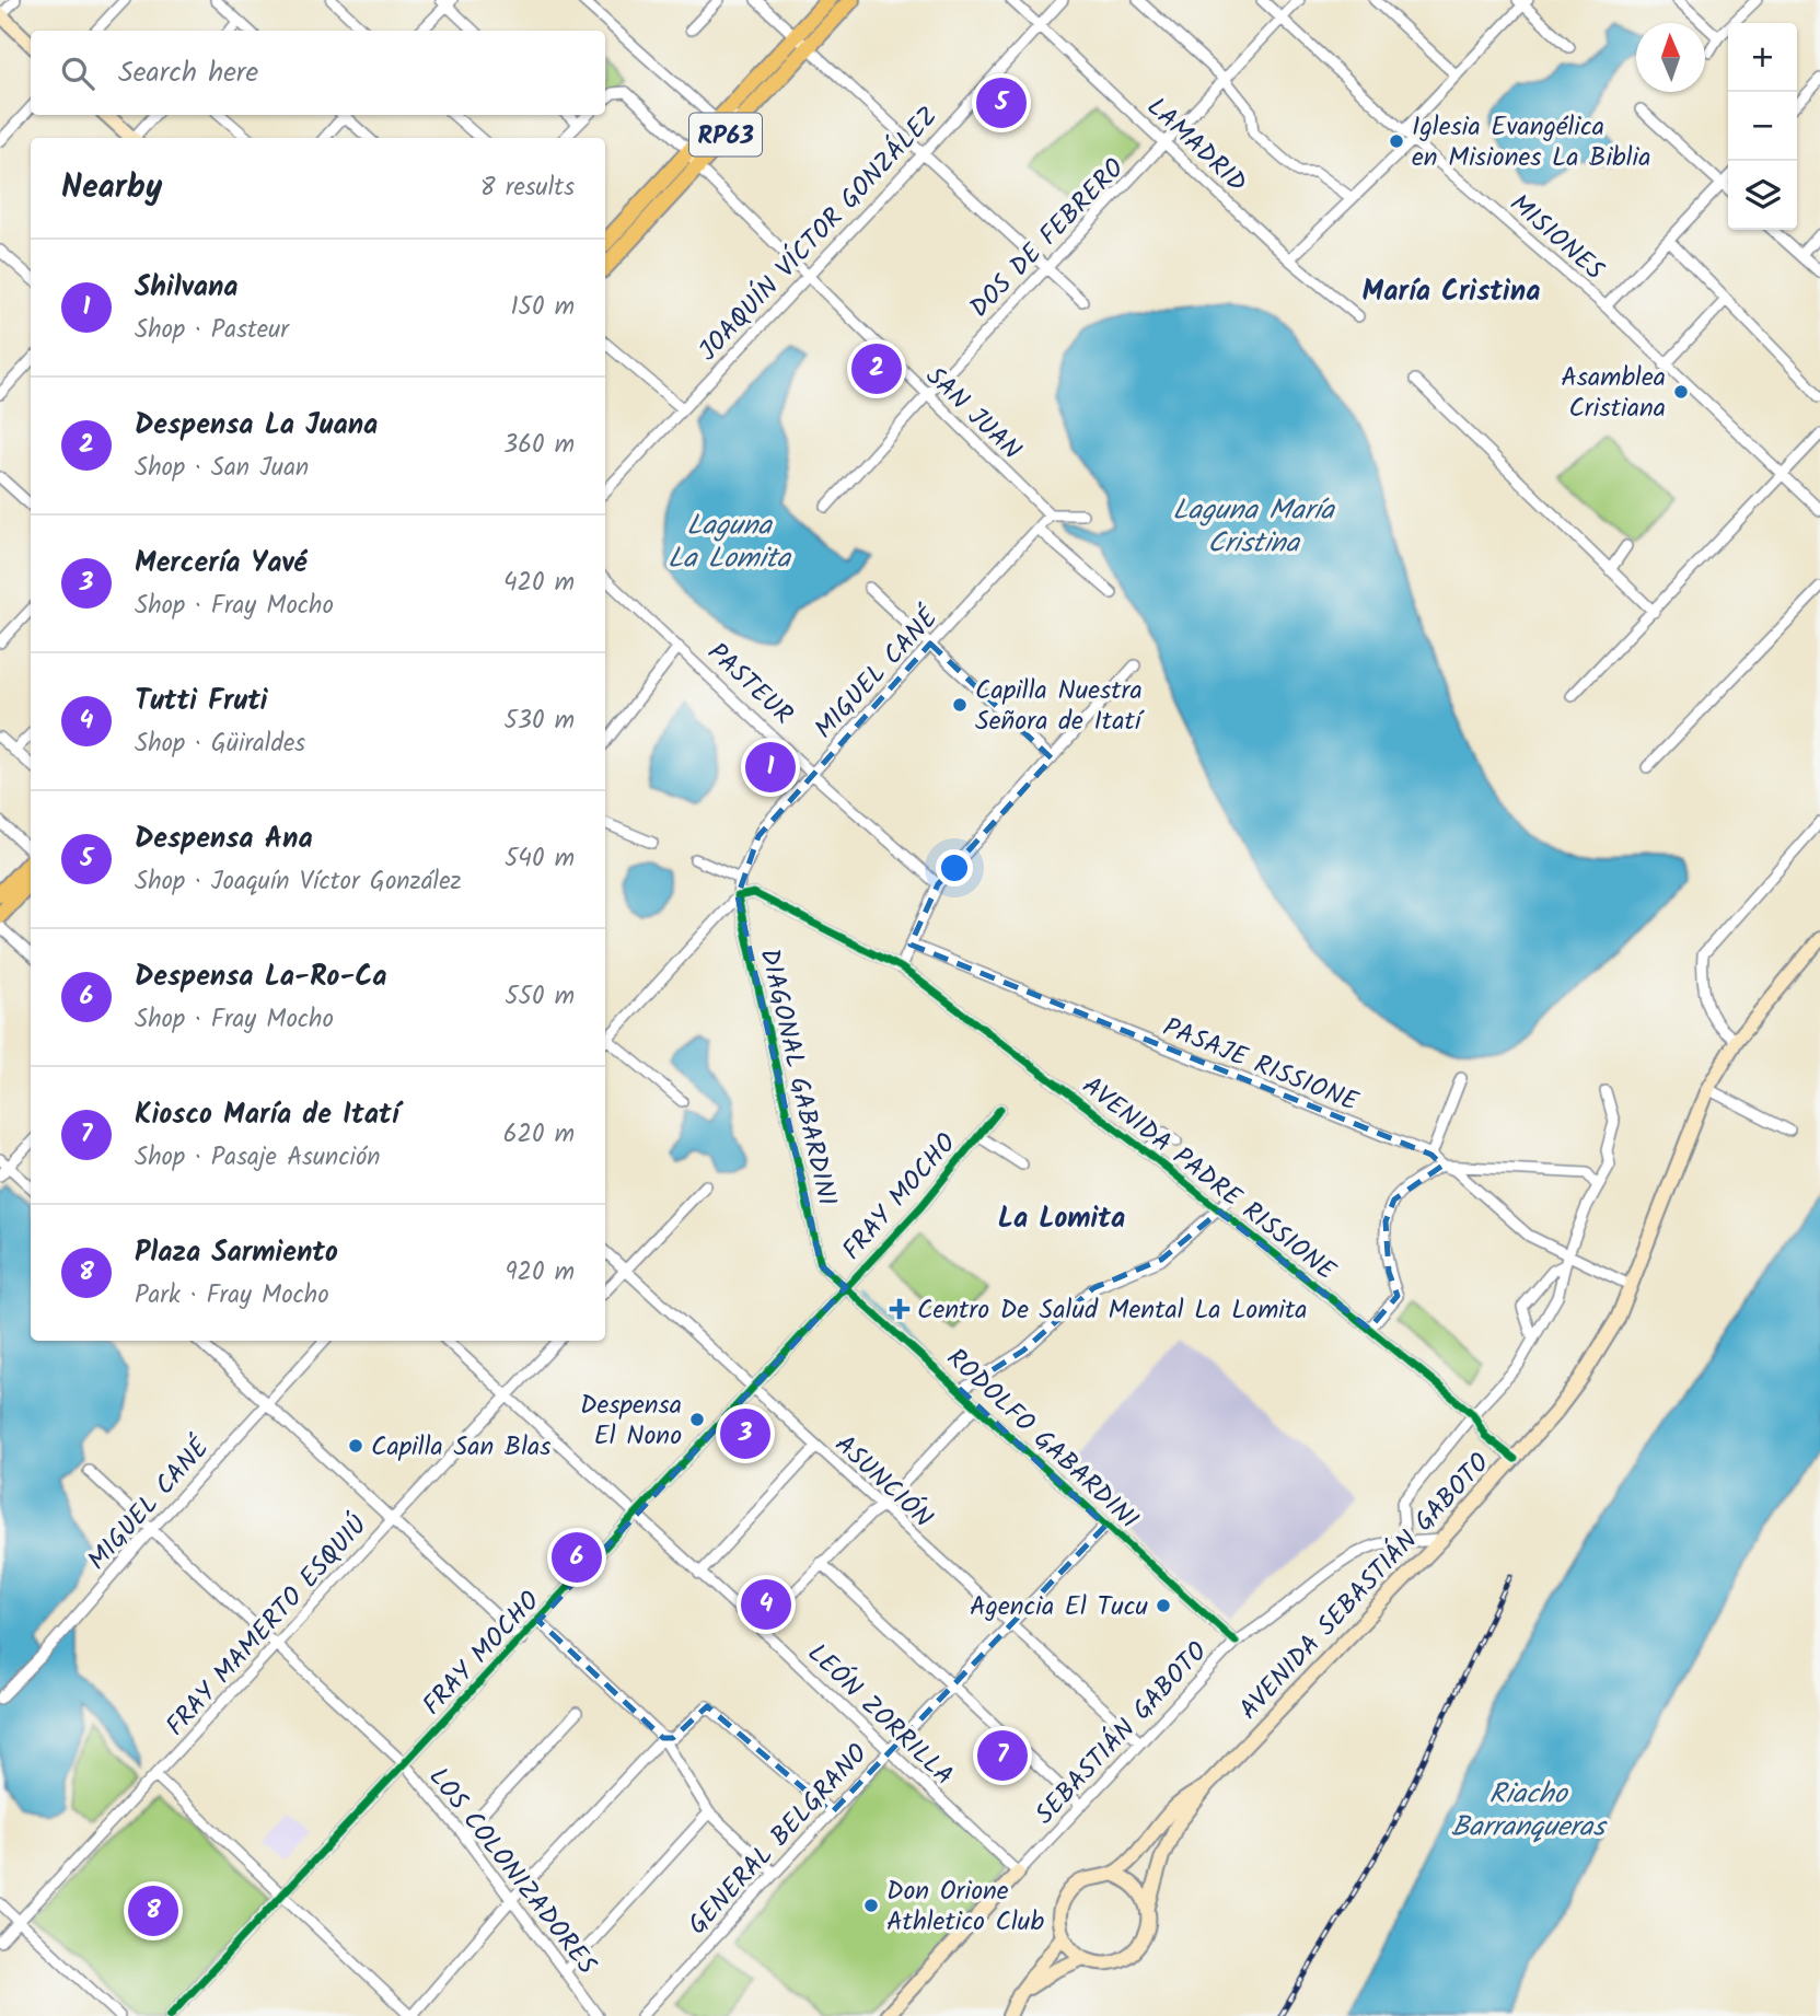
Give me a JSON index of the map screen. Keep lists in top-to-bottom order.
{
  "streets": {
    "main road": ["RP63", "AVENIDA SEBASTIÁN GABOTO"],
    "street": [
      "LAMADRID",
      "JOAQUÍN VÍCTOR GONZÁLEZ",
      "MISIONES",
      "DOS DE FEBRERO",
      "SAN JUAN",
      "MIGUEL CANÉ",
      "PASTEUR",
      "PASAJE RISSIONE",
      "DIAGONAL GABARDINI",
      "AVENIDA PADRE RISSIONE",
      "FRAY MOCHO",
      "RODOLFO GABARDINI",
      "ASUNCIÓN",
      "FRAY MAMERTO ESQUIÚ",
      "LEÓN ZORRILLA",
      "SEBASTIÁN GABOTO",
      "GENERAL BELGRANO",
      "LOS COLONIZADORES"
    ]
  },
  "crossings": [
    ["RP63", "SAN JUAN"],
    ["LAMADRID", "JOAQUÍN VÍCTOR GONZÁLEZ"],
    ["LAMADRID", "DOS DE FEBRERO"],
    ["JOAQUÍN VÍCTOR GONZÁLEZ", "SAN JUAN"],
    ["MISIONES", "DOS DE FEBRERO"],
    ["DOS DE FEBRERO", "SAN JUAN"],
    ["SAN JUAN", "MIGUEL CANÉ"],
    ["MIGUEL CANÉ", "PASTEUR"],
    ["MIGUEL CANÉ", "DIAGONAL GABARDINI"],
    ["MIGUEL CANÉ", "AVENIDA PADRE RISSIONE"],
    ["MIGUEL CANÉ", "LOS COLONIZADORES"],
    ["PASAJE RISSIONE", "AVENIDA SEBASTIÁN GABOTO"],
    ["DIAGONAL GABARDINI", "AVENIDA PADRE RISSIONE"],
    ["DIAGONAL GABARDINI", "RODOLFO GABARDINI"],
    ["AVENIDA PADRE RISSIONE", "AVENIDA SEBASTIÁN GABOTO"],
    ["FRAY MOCHO", "RODOLFO GABARDINI"],
    ["FRAY MOCHO", "ASUNCIÓN"],
    ["FRAY MOCHO", "LEÓN ZORRILLA"],
    ["FRAY MOCHO", "LOS COLONIZADORES"],
    ["RODOLFO GABARDINI", "SEBASTIÁN GABOTO"],
    ["RODOLFO GABARDINI", "GENERAL BELGRANO"],
    ["ASUNCIÓN", "SEBASTIÁN GABOTO"],
    ["ASUNCIÓN", "GENERAL BELGRANO"],
    ["AVENIDA SEBASTIÁN GABOTO", "SEBASTIÁN GABOTO"],
    ["FRAY MAMERTO ESQUIÚ", "LEÓN ZORRILLA"],
    ["FRAY MAMERTO ESQUIÚ", "LOS COLONIZADORES"],
    ["LEÓN ZORRILLA", "SEBASTIÁN GABOTO"],
    ["LEÓN ZORRILLA", "GENERAL BELGRANO"]
  ],
  "districts": ["María Cristina", "La Lomita"],
  "water": ["Laguna María Cristina", "Laguna La Lomita", "Riacho Barranqueras"],
  "places": {
    "other": [
      "Iglesia Evangélica en Misiones La Biblia",
      "Asamblea Cristiana",
      "Capilla Nuestra Señora de Itatí",
      "Despensa El Nono",
      "Capilla San Blas",
      "Agencia El Tucu",
      "Don Orione Athletico Club"
    ],
    "health": ["Centro De Salud Mental La Lomita"]
  },
  "north": "top",
  "page": {
    "map_buttons": ["+", "−"],
    "search": "Search here",
    "pins": [
      "5",
      "2",
      "1",
      "3",
      "6",
      "4",
      "7",
      "8"
    ],
    "heading": ["Nearby", "8 results"],
    "list": [
      {
        "mark": "1",
        "name": "Shilvana",
        "note": "Shop · Pasteur",
        "value": "150 m"
      },
      {
        "mark": "2",
        "name": "Despensa La Juana",
        "note": "Shop · San Juan",
        "value": "360 m"
      },
      {
        "mark": "3",
        "name": "Mercería Yavé",
        "note": "Shop · Fray Mocho",
        "value": "420 m"
      },
      {
        "mark": "4",
        "name": "Tutti Fruti",
        "note": "Shop · Güiraldes",
        "value": "530 m"
      },
      {
        "mark": "5",
        "name": "Despensa Ana",
        "note": "Shop · Joaquín Víctor González",
        "value": "540 m"
      },
      {
        "mark": "6",
        "name": "Despensa La-Ro-Ca",
        "note": "Shop · Fray Mocho",
        "value": "550 m"
      },
      {
        "mark": "7",
        "name": "Kiosco María de Itatí",
        "note": "Shop · Pasaje Asunción",
        "value": "620 m"
      },
      {
        "mark": "8",
        "name": "Plaza Sarmiento",
        "note": "Park · Fray Mocho",
        "value": "920 m"
      }
    ]
  }
}
